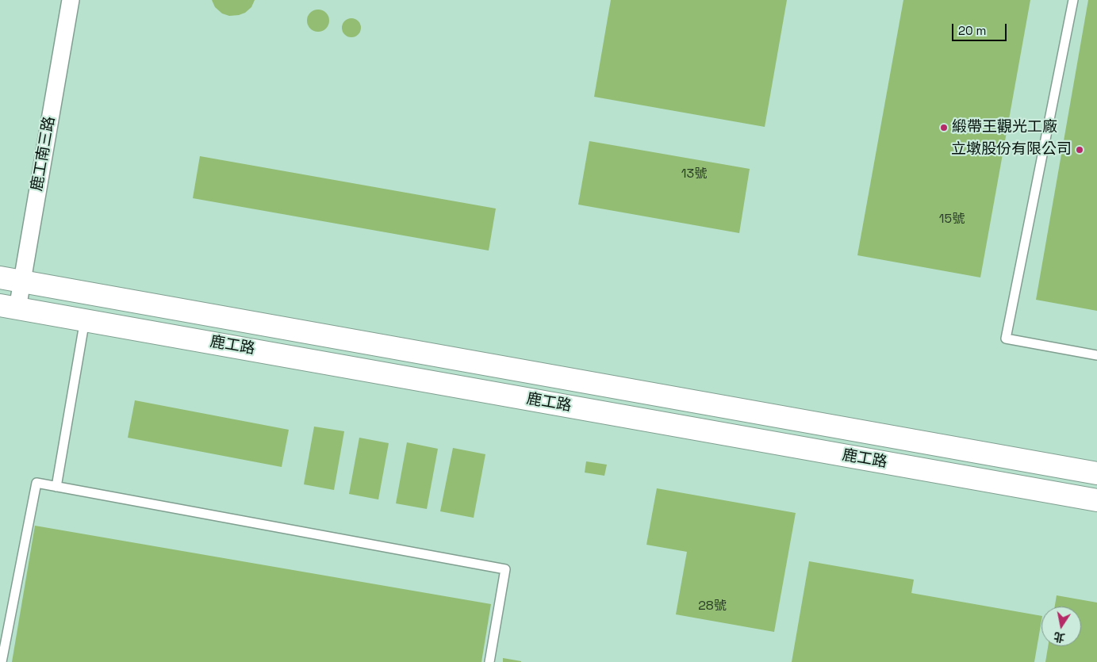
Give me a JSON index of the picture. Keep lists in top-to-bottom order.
{
  "streets": {
    "street": ["鹿工南三路", "鹿工路"]
  },
  "crossings": [
    ["鹿工南三路", "鹿工路"]
  ],
  "places": ["緞帶王觀光工廠", "立墩股份有限公司"],
  "house_numbers": ["13號", "15號", "28號"],
  "scale_bar": "20 m",
  "north": "bottom"
}
